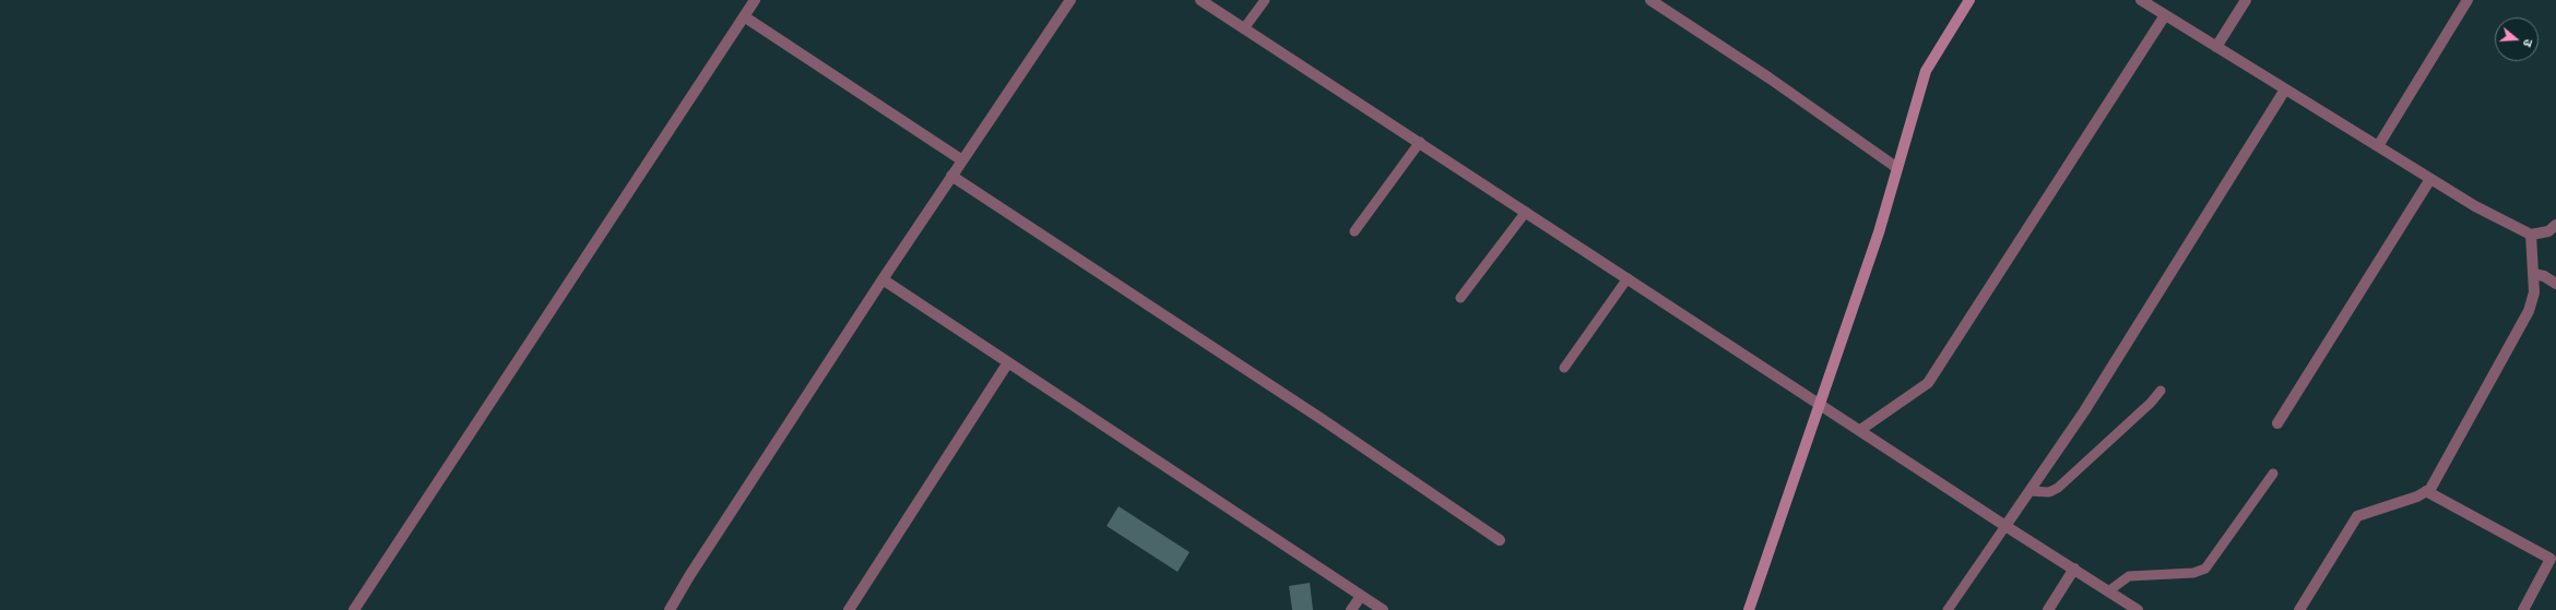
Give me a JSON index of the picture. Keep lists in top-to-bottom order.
{
  "north": "right"
}
